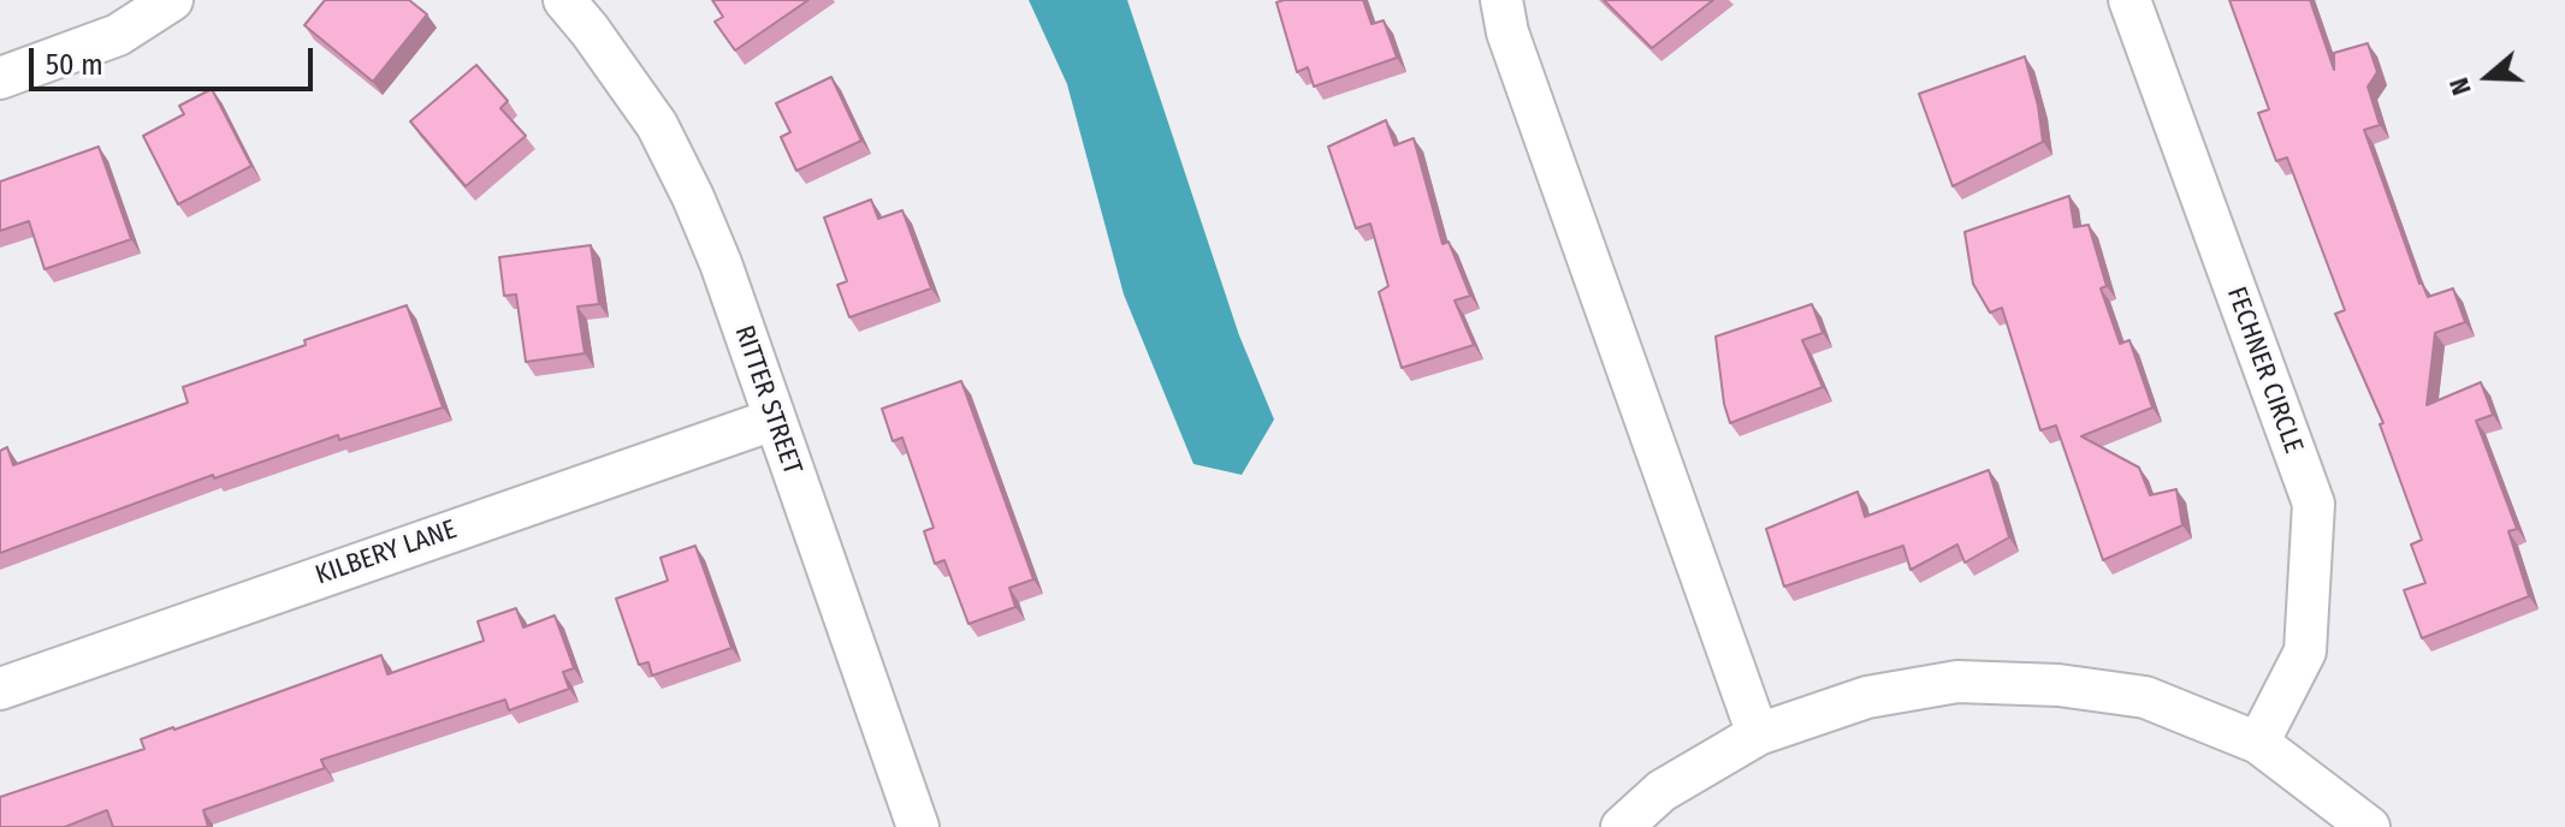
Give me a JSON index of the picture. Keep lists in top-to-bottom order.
{
  "streets": {
    "street": ["FECHNER CIRCLE", "RITTER STREET", "KILBERY LANE"]
  },
  "crossings": [
    ["RITTER STREET", "KILBERY LANE"]
  ],
  "scale_bar": "50 m",
  "north": "left"
}
